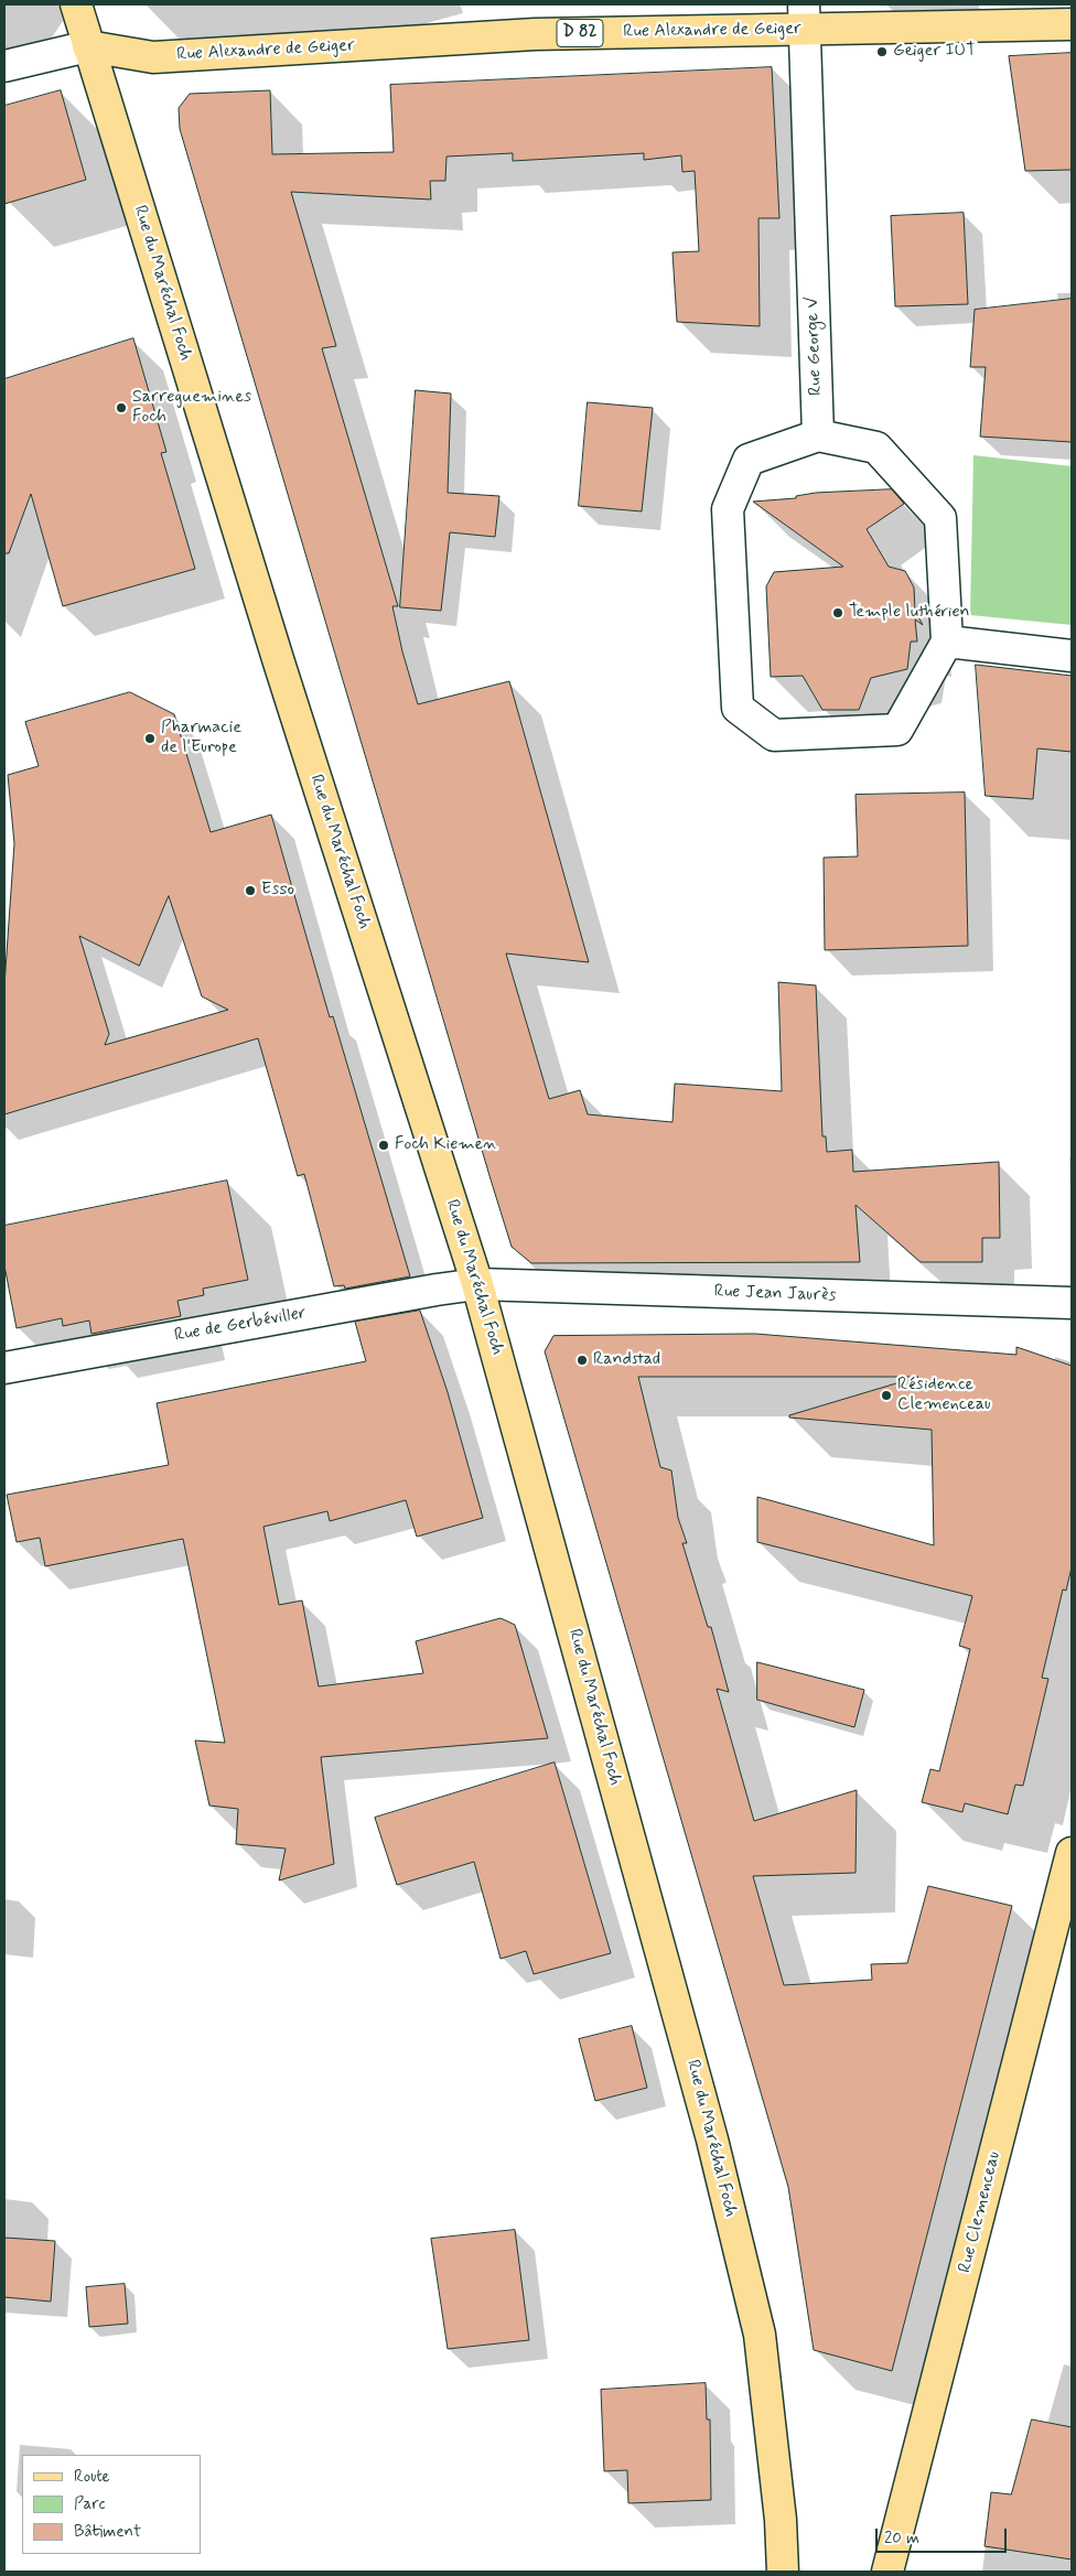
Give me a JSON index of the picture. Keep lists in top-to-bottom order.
{
  "streets": {
    "main road": [
      "Rue Alexandre de Geiger",
      "D 82",
      "Rue du Maréchal Foch",
      "Rue Clemenceau"
    ],
    "street": ["Rue George V", "Rue Jean Jaurès", "Rue de Gerbéviller"]
  },
  "crossings": [
    ["Rue Alexandre de Geiger", "Rue du Maréchal Foch"],
    ["Rue Alexandre de Geiger", "Rue George V"],
    ["Rue du Maréchal Foch", "Rue Jean Jaurès"],
    ["Rue du Maréchal Foch", "Rue de Gerbéviller"],
    ["Rue Jean Jaurès", "Rue de Gerbéviller"]
  ],
  "places": [
    "Geiger IUT",
    "Sarreguemines Foch",
    "Temple luthérien",
    "Pharmacie de l'Europe",
    "Esso",
    "Foch Kiemen",
    "Randstad",
    "Résidence Clemenceau"
  ],
  "legend": ["Route", "Parc", "Bâtiment"],
  "scale_bar": "20 m"
}
